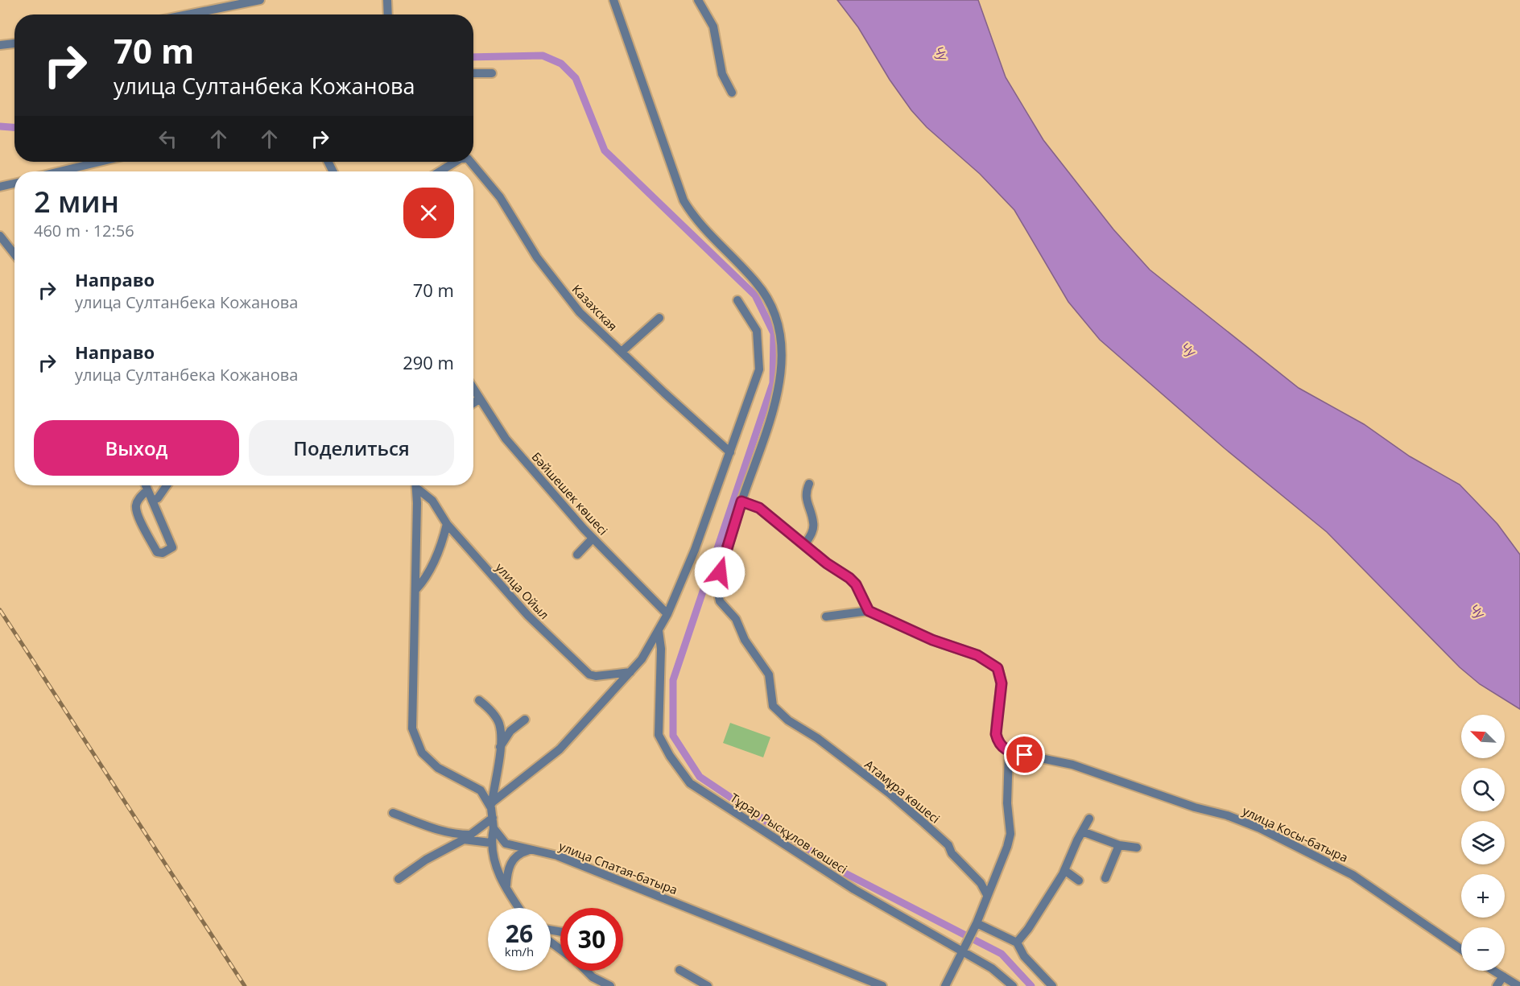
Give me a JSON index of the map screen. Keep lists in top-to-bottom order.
{
  "streets": {
    "street": [
      "Казахская",
      "Бәйшешек көшесі",
      "улица Ойыл",
      "Атамұра көшесі",
      "Тұрар Рысқұлов көшесі",
      "улица Косы-батыра",
      "улица Спатая-батыра"
    ]
  },
  "water": ["Чу"],
  "north": "top left",
  "page": {
    "turn": ["70 m", "улица Султанбека Кожанова"],
    "heading": ["2 мин", "460 m · 12:56"],
    "list": [
      {
        "name": "Направо",
        "note": "улица Султанбека Кожанова",
        "value": "70 m"
      },
      {
        "name": "Направо",
        "note": "улица Султанбека Кожанова",
        "value": "290 m"
      }
    ],
    "buttons": ["Выход", "Поделиться"],
    "map_buttons": ["+", "−"],
    "speed": "26 km/h",
    "limit": "30"
  }
}
